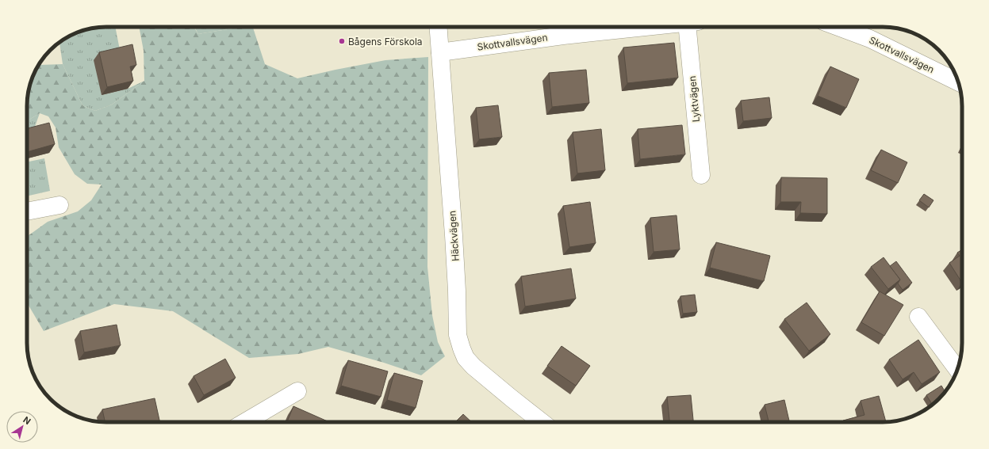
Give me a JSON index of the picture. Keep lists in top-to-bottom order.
{
  "streets": {
    "street": ["Skottvallsvägen", "Lyktvägen", "Häckvägen"]
  },
  "crossings": [
    ["Skottvallsvägen", "Häckvägen"]
  ],
  "places": ["Bågens Förskola"],
  "north": "top right"
}
